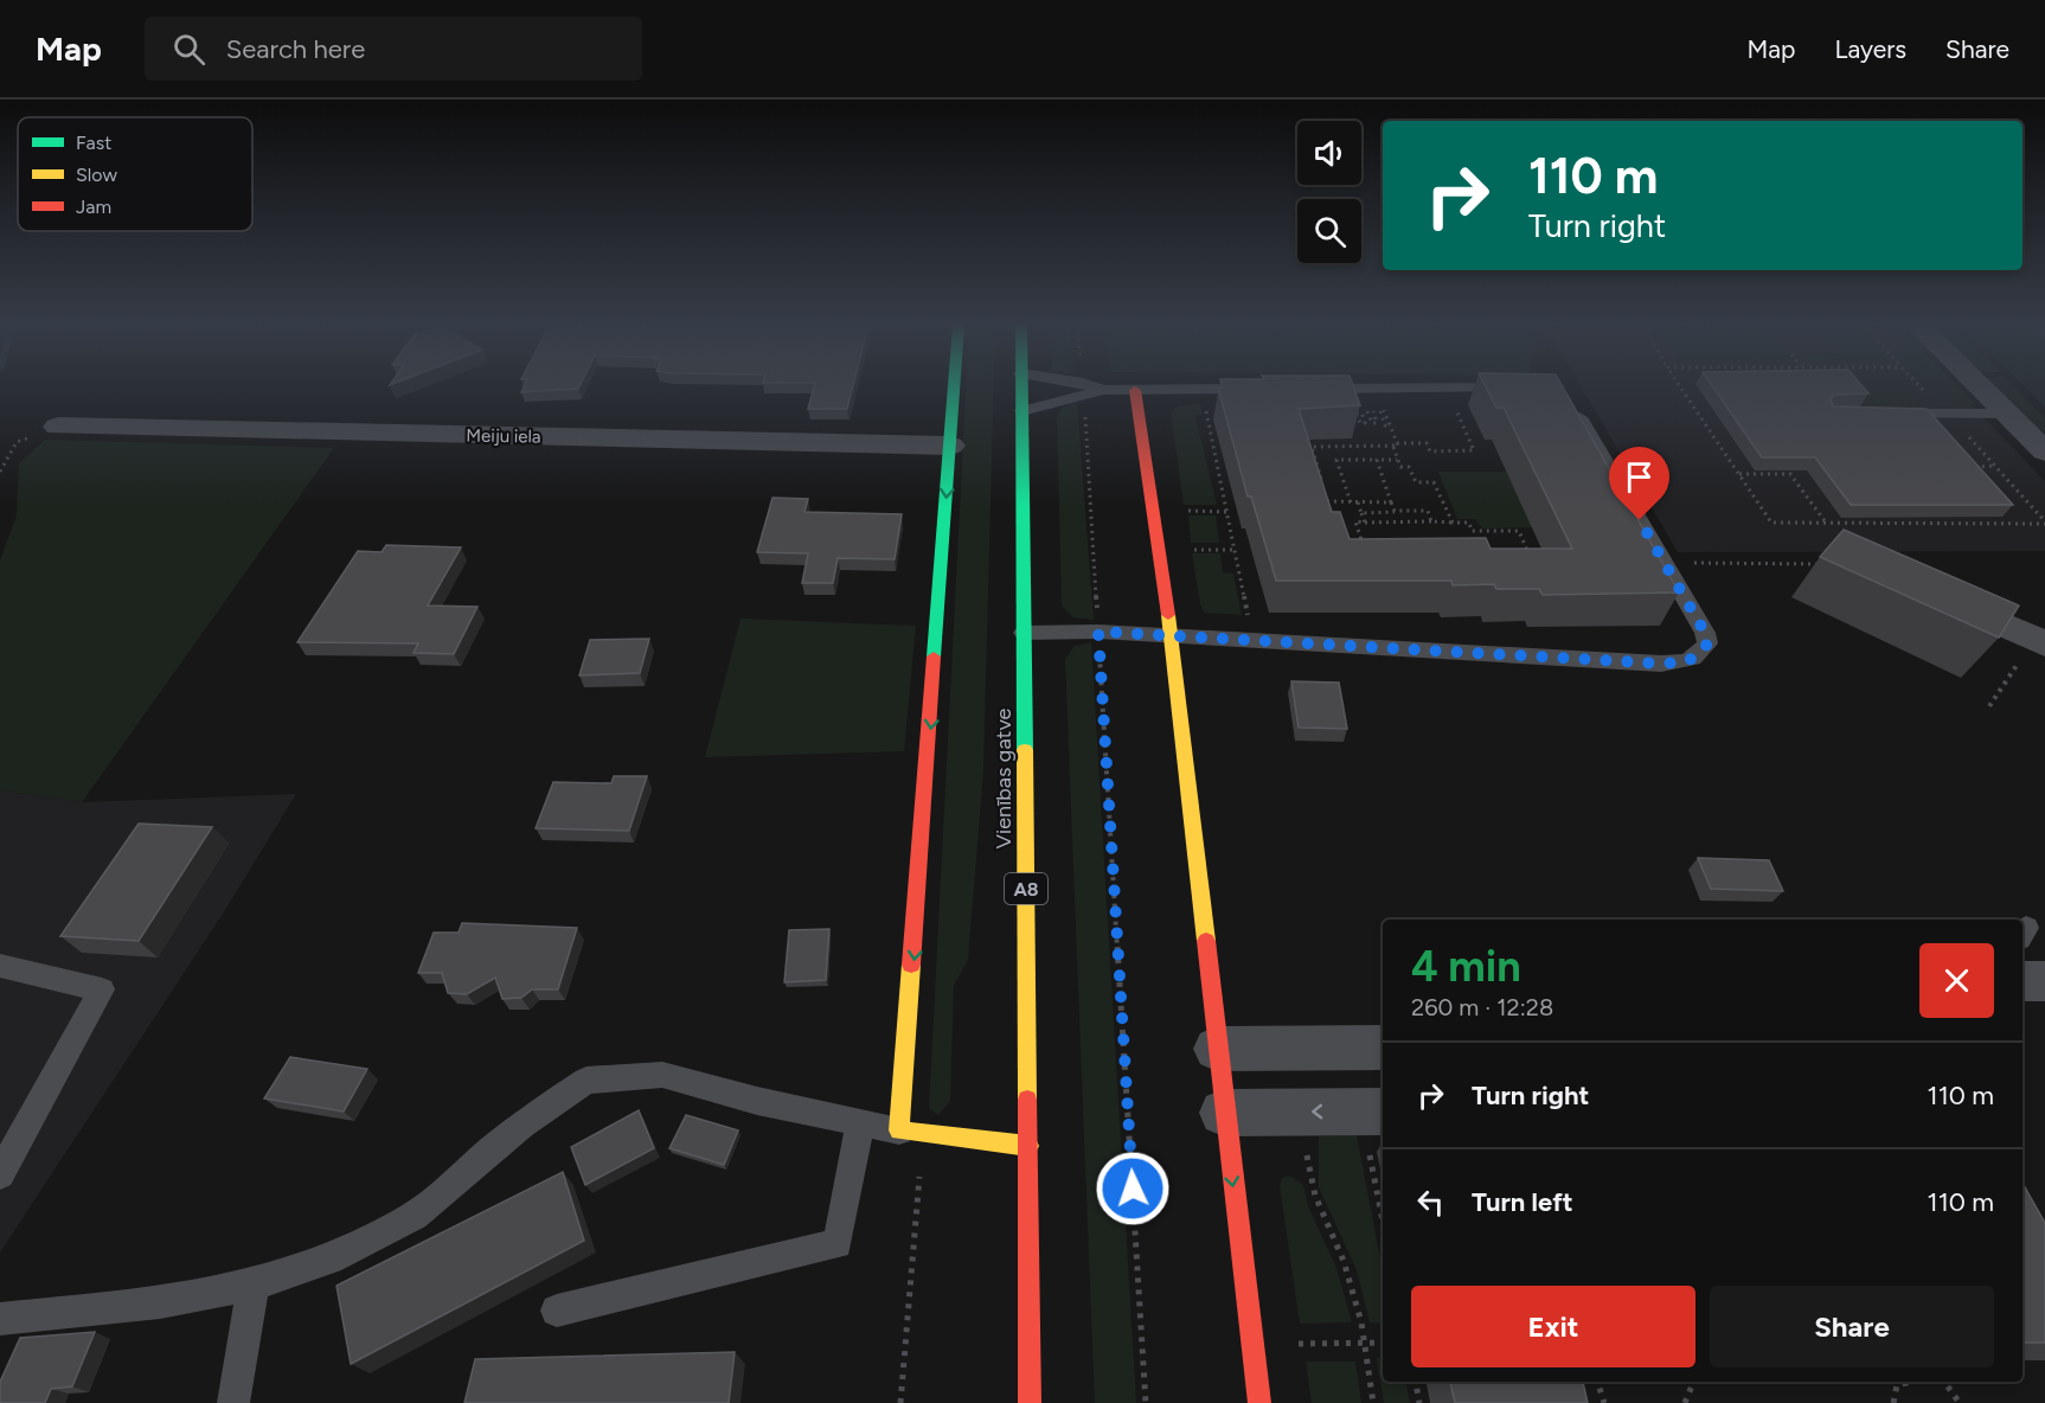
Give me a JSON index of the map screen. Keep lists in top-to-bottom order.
{
  "streets": {
    "main road": ["Vienības gatve", "A8"],
    "street": ["Meiju iela"]
  },
  "legend": ["Fast", "Slow", "Jam"],
  "page": {
    "header": "Map",
    "search": "Search here",
    "nav": ["Map", "Layers", "Share"],
    "turn": ["110 m", "Turn right"],
    "heading": ["4 min", "260 m · 12:28"],
    "list": [
      {
        "name": "Turn right",
        "value": "110 m"
      },
      {
        "name": "Turn left",
        "value": "110 m"
      }
    ],
    "buttons": ["Exit", "Share"]
  }
}
